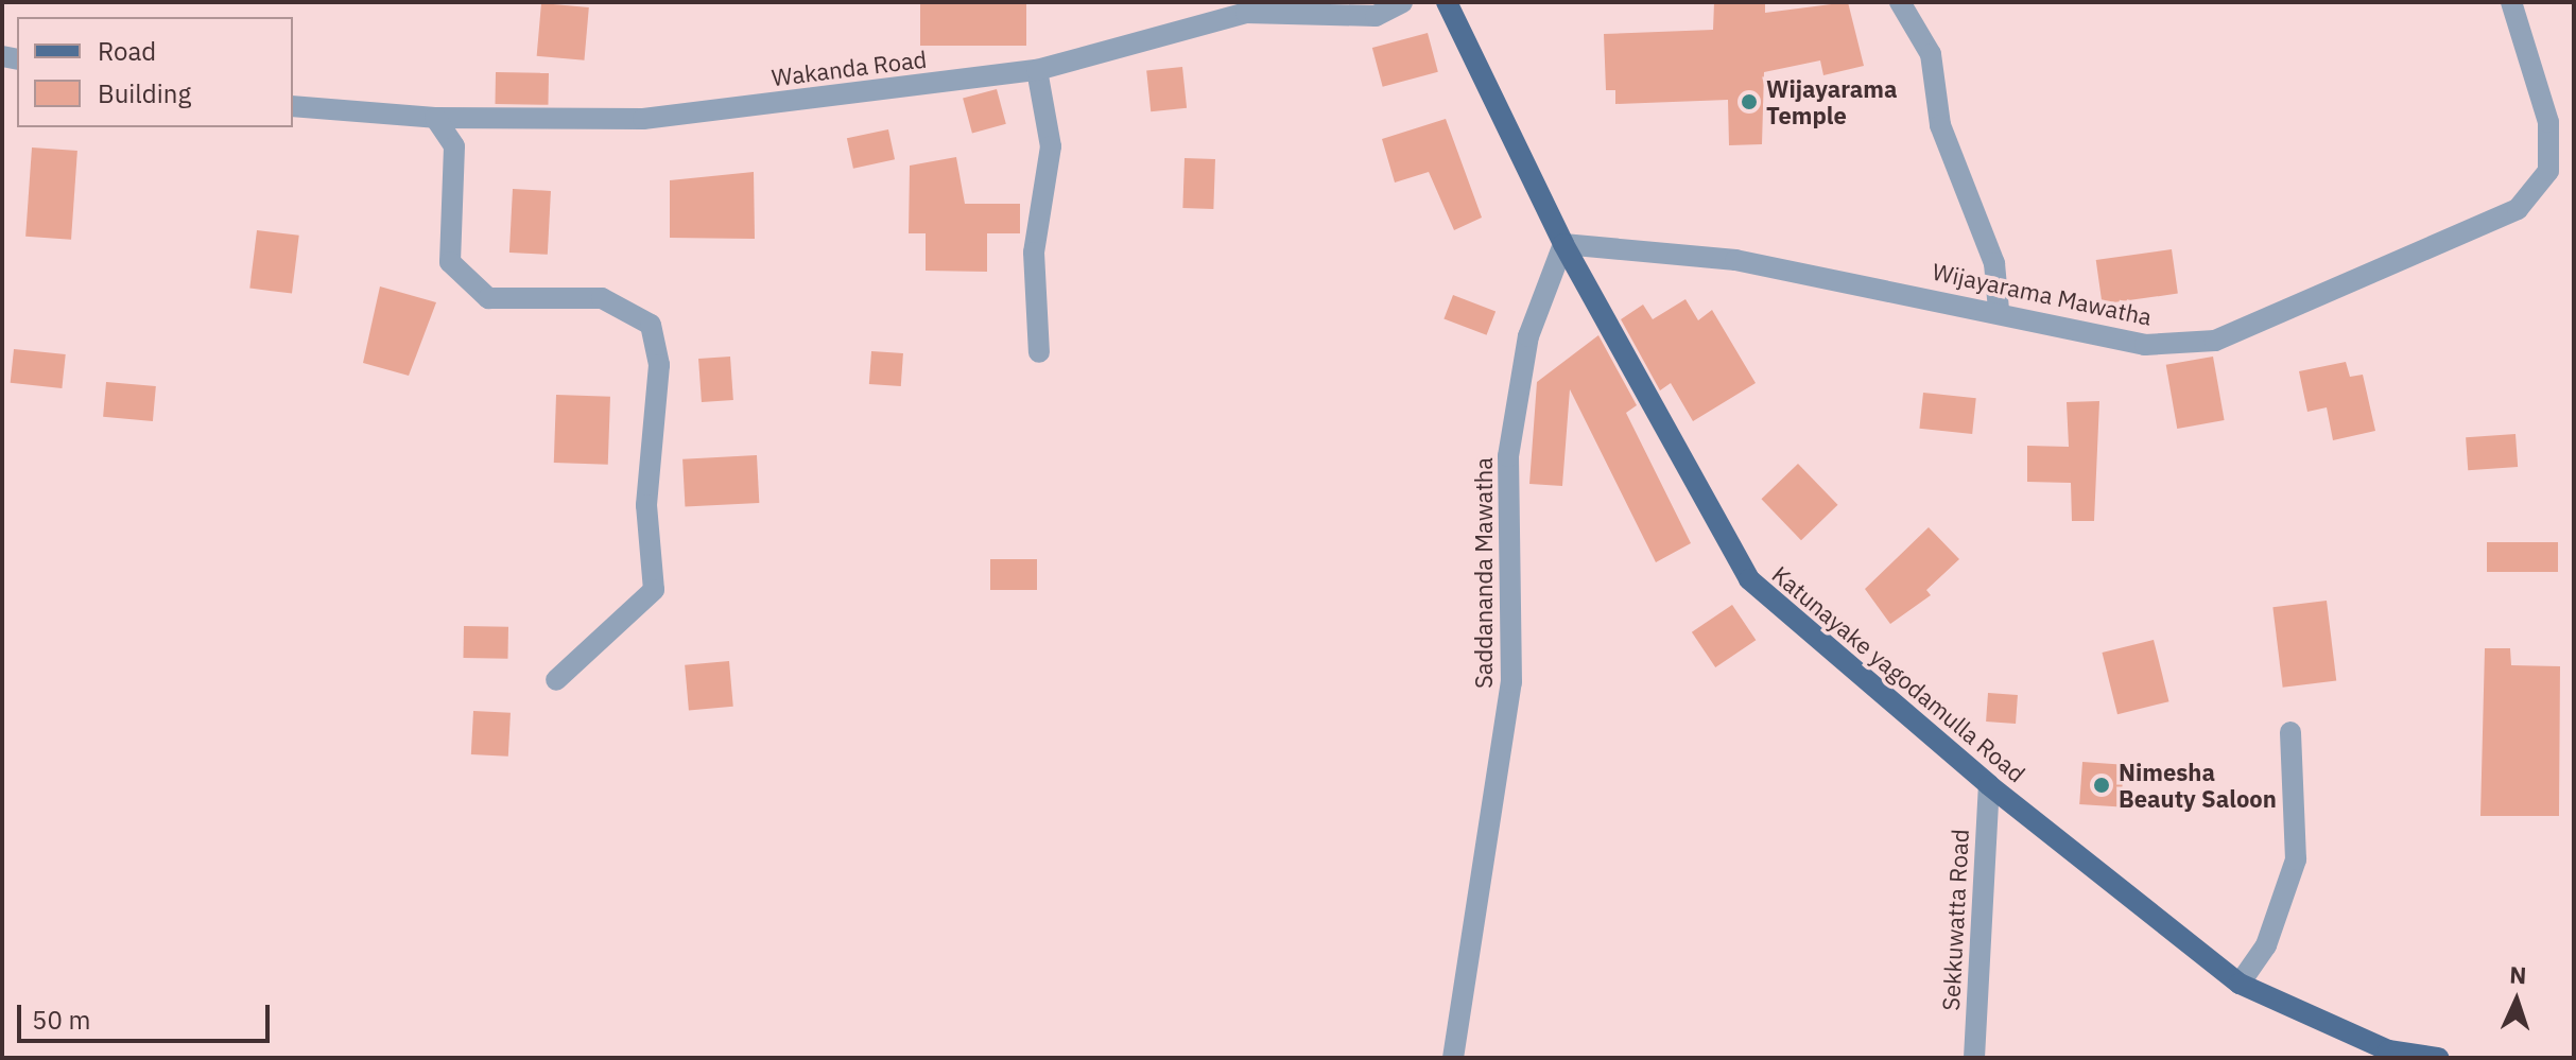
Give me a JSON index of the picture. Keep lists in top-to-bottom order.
{
  "streets": {
    "main road": ["Katunayake yagodamulla Road"],
    "street": [
      "Wakanda Road",
      "Wijayarama Mawatha",
      "Saddananda Mawatha",
      "Sekkuwatta Road"
    ]
  },
  "crossings": [
    ["Wijayarama Mawatha", "Saddananda Mawatha"],
    ["Wijayarama Mawatha", "Katunayake yagodamulla Road"],
    ["Saddananda Mawatha", "Katunayake yagodamulla Road"],
    ["Katunayake yagodamulla Road", "Sekkuwatta Road"]
  ],
  "places": ["Wijayarama Temple", "Nimesha Beauty Saloon"],
  "legend": ["Road", "Building"],
  "scale_bar": "50 m",
  "north": "top"
}
